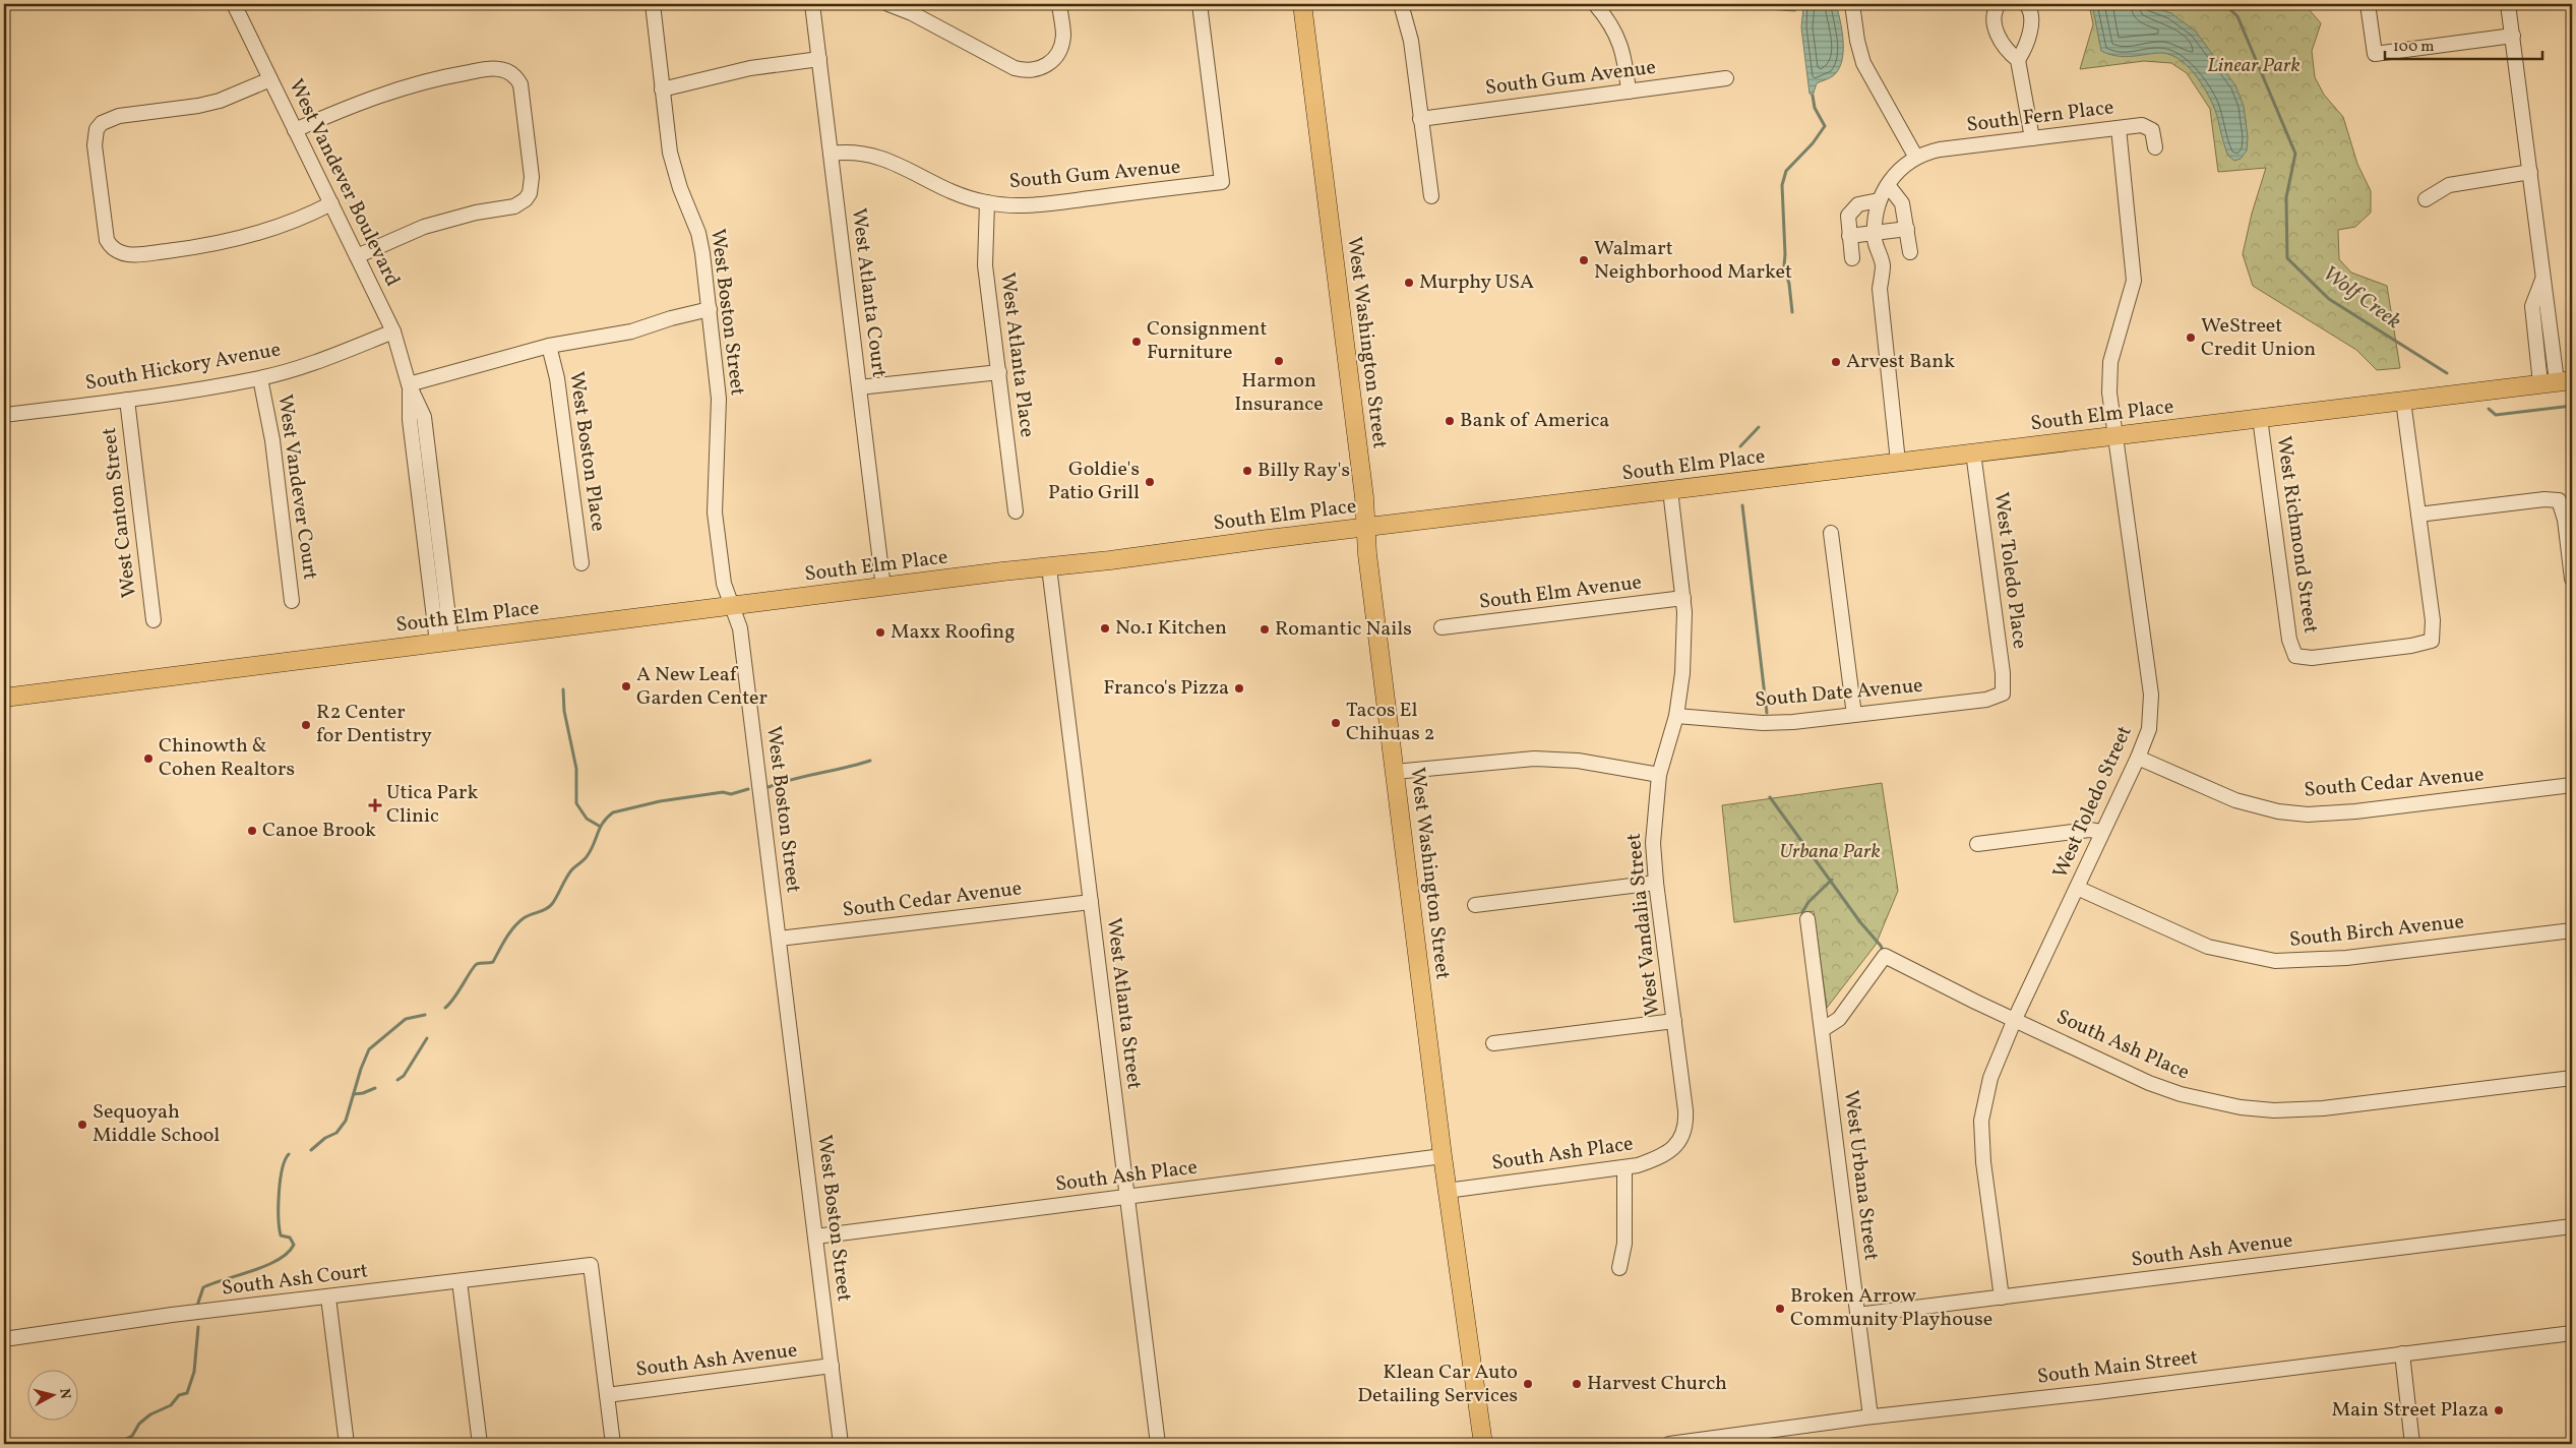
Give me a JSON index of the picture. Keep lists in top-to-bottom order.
{
  "streets": {
    "main road": ["West Washington Street", "South Elm Place"],
    "street": [
      "South Gum Avenue",
      "South Fern Place",
      "West Vandever Boulevard",
      "West Atlanta Court",
      "West Boston Street",
      "West Atlanta Place",
      "South Hickory Avenue",
      "West Boston Place",
      "West Vandever Court",
      "West Canton Street",
      "West Richmond Street",
      "West Toledo Place",
      "South Elm Avenue",
      "South Date Avenue",
      "South Cedar Avenue",
      "West Toledo Street",
      "West Vandalia Street",
      "South Birch Avenue",
      "West Atlanta Street",
      "South Ash Place",
      "West Urbana Street",
      "South Ash Avenue",
      "South Ash Court",
      "South Main Street"
    ]
  },
  "crossings": [
    ["South Gum Avenue", "West Atlanta Court"],
    ["South Gum Avenue", "West Atlanta Place"],
    ["South Fern Place", "West Toledo Street"],
    ["West Vandever Boulevard", "South Hickory Avenue"],
    ["West Vandever Boulevard", "South Elm Place"],
    ["West Atlanta Court", "South Elm Place"],
    ["West Boston Street", "South Elm Place"],
    ["West Boston Street", "South Cedar Avenue"],
    ["West Boston Street", "South Ash Place"],
    ["West Boston Street", "South Ash Avenue"],
    ["West Washington Street", "South Elm Place"],
    ["West Washington Street", "South Ash Place"],
    ["South Hickory Avenue", "West Vandever Court"],
    ["South Hickory Avenue", "West Canton Street"],
    ["South Elm Place", "West Richmond Street"],
    ["South Elm Place", "West Toledo Place"],
    ["South Elm Place", "West Toledo Street"],
    ["South Elm Place", "West Vandalia Street"],
    ["South Elm Place", "West Atlanta Street"],
    ["West Toledo Place", "South Date Avenue"],
    ["South Elm Avenue", "West Vandalia Street"],
    ["South Date Avenue", "West Vandalia Street"],
    ["South Cedar Avenue", "West Toledo Street"],
    ["South Cedar Avenue", "West Atlanta Street"],
    ["West Toledo Street", "South Birch Avenue"],
    ["West Toledo Street", "South Ash Place"],
    ["West Toledo Street", "South Ash Avenue"],
    ["West Vandalia Street", "South Ash Place"],
    ["West Atlanta Street", "South Ash Place"],
    ["South Ash Place", "West Urbana Street"],
    ["West Urbana Street", "South Ash Avenue"],
    ["West Urbana Street", "South Main Street"],
    ["South Ash Avenue", "South Ash Court"]
  ],
  "water": ["Wolf Creek"],
  "parks": ["Linear Park", "Urbana Park"],
  "places": {
    "other": [
      "Walmart Neighborhood Market",
      "Murphy USA",
      "WeStreet Credit Union",
      "Consignment Furniture",
      "Harmon Insurance",
      "Arvest Bank",
      "Bank of America",
      "Billy Ray's",
      "Goldie's Patio Grill",
      "No.1 Kitchen",
      "Romantic Nails",
      "Maxx Roofing",
      "A New Leaf Garden Center",
      "Franco's Pizza",
      "Tacos El Chihuas 2",
      "R2 Center for Dentistry",
      "Chinowth & Cohen Realtors",
      "Canoe Brook",
      "Sequoyah Middle School",
      "Broken Arrow Community Playhouse",
      "Klean Car Auto Detailing Services",
      "Harvest Church",
      "Main Street Plaza"
    ],
    "health": ["Utica Park Clinic"]
  },
  "scale_bar": "100 m",
  "north": "right"
}
